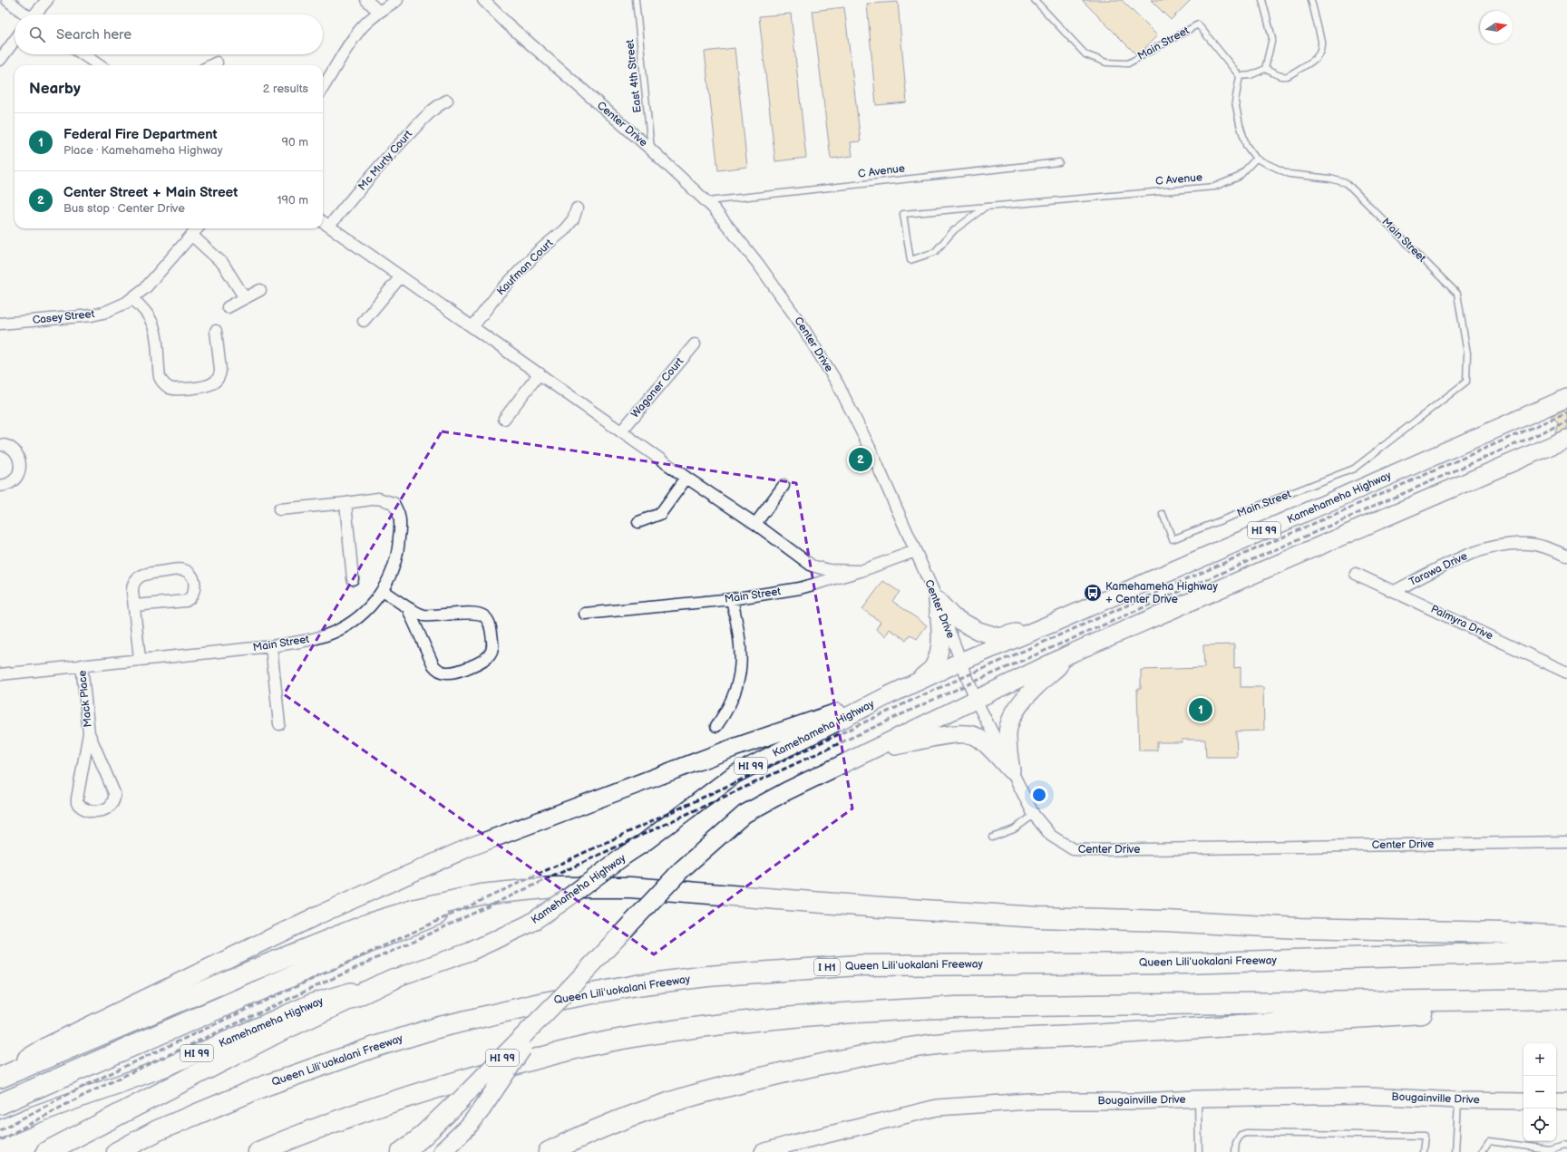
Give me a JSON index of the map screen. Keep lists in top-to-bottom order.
{
  "streets": {
    "highway": ["Queen Liliʻuokalani Freeway", "I H1"],
    "main road": ["Kamehameha Highway", "HI 99"],
    "street": [
      "Main Street",
      "Center Drive",
      "Mc Murty Court",
      "Kaufman Court",
      "Casey Street",
      "Wagoner Court",
      "Tarawa Drive",
      "Palmyra Drive",
      "Mack Place",
      "Bougainville Drive"
    ],
    "lane": ["East 4th Street", "C Avenue"]
  },
  "crossings": [
    ["Main Street", "Center Drive"],
    ["Main Street", "C Avenue"],
    ["Main Street", "Mack Place"],
    ["East 4th Street", "Center Drive"],
    ["Center Drive", "C Avenue"],
    ["Center Drive", "Kamehameha Highway"],
    ["Center Drive", "HI 99"],
    ["Tarawa Drive", "Palmyra Drive"]
  ],
  "places": {
    "bus stop": ["Kamehameha Highway + Center Drive"]
  },
  "north": "right",
  "page": {
    "search": "Search here",
    "heading": ["Nearby", "2 results"],
    "list": [
      {
        "mark": "1",
        "name": "Federal Fire Department",
        "note": "Place · Kamehameha Highway",
        "value": "90 m"
      },
      {
        "mark": "2",
        "name": "Center Street + Main Street",
        "note": "Bus stop · Center Drive",
        "value": "190 m"
      }
    ],
    "pins": ["2", "1"],
    "map_buttons": ["+", "−"]
  }
}
